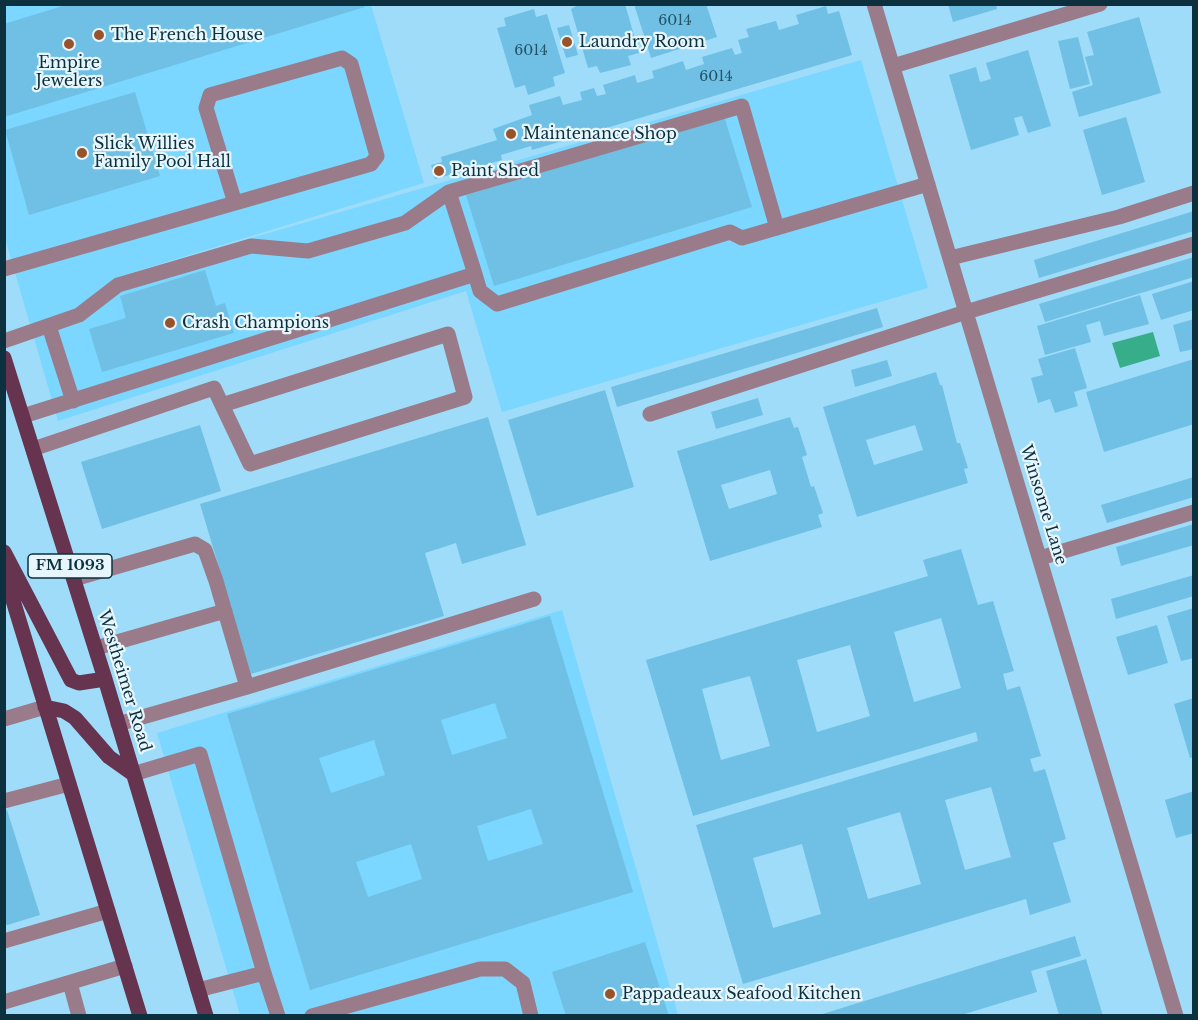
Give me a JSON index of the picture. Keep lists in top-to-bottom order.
{
  "streets": {
    "main road": ["FM 1093", "Westheimer Road"],
    "street": ["Winsome Lane"]
  },
  "places": [
    "The French House",
    "Laundry Room",
    "Empire Jewelers",
    "Maintenance Shop",
    "Slick Willies Family Pool Hall",
    "Paint Shed",
    "Crash Champions",
    "Pappadeaux Seafood Kitchen"
  ],
  "house_numbers": ["6014", "6014", "6014"]
}
